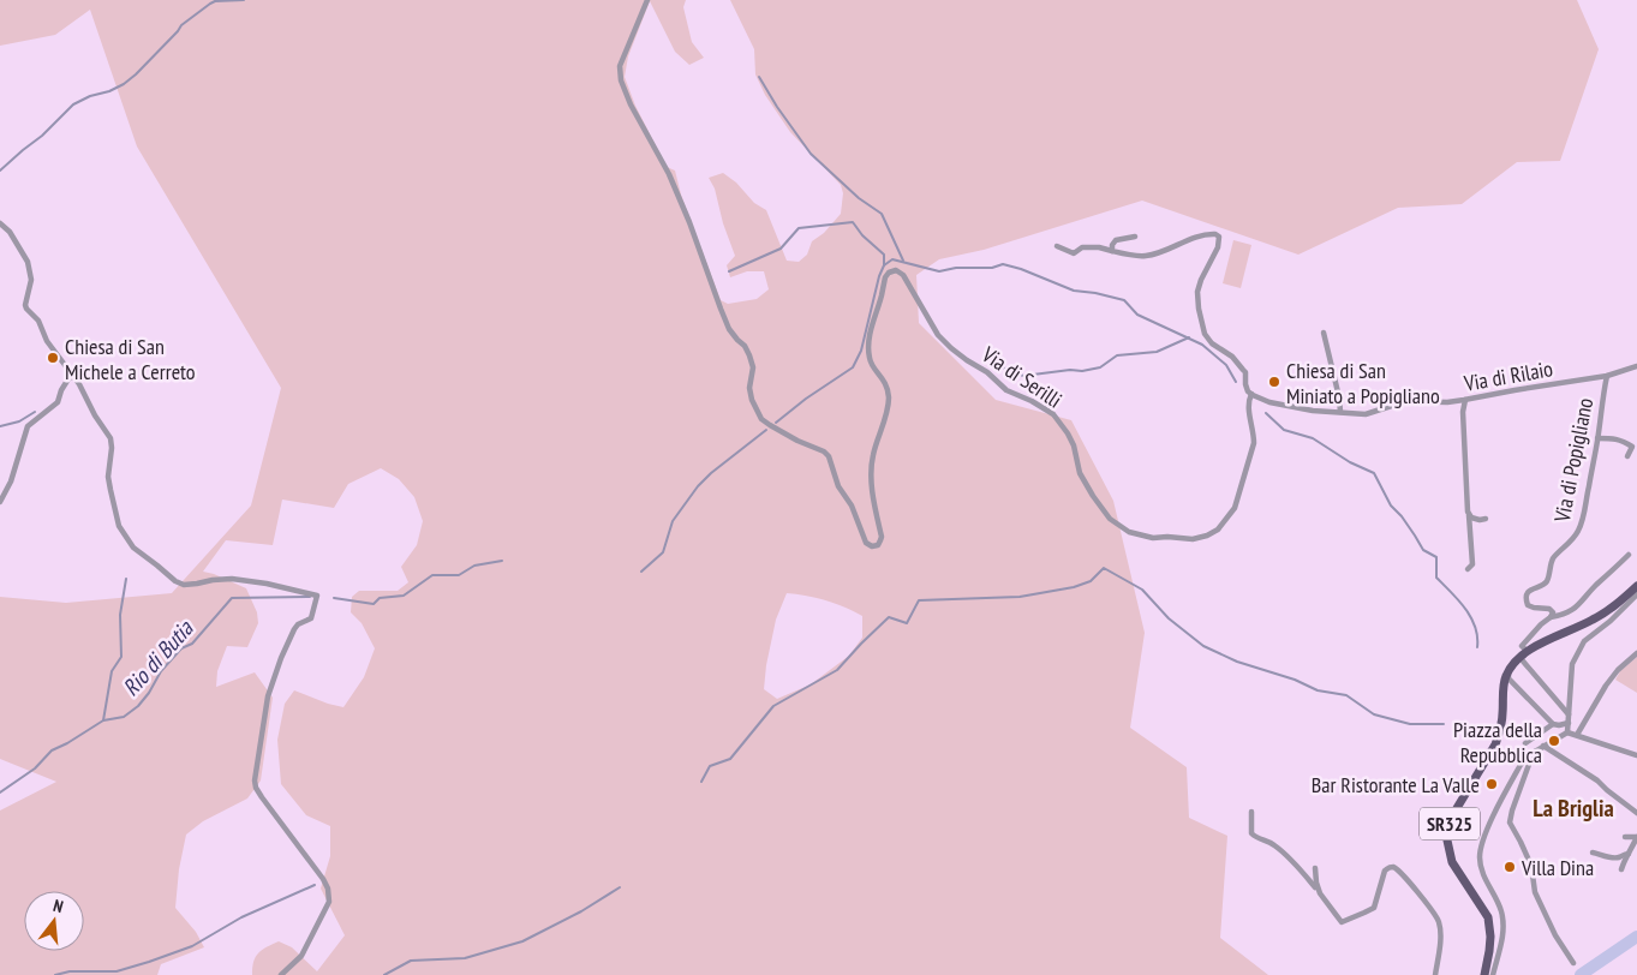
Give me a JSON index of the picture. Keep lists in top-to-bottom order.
{
  "streets": {
    "main road": ["SR325"],
    "street": ["Via di Rilaio", "Via di Serilli", "Via di Popigliano"]
  },
  "crossings": [
    ["Via di Rilaio", "Via di Serilli"],
    ["Via di Rilaio", "Via di Popigliano"]
  ],
  "districts": ["La Briglia"],
  "water": ["Rio di Butia"],
  "places": [
    "Chiesa di San Michele a Cerreto",
    "Chiesa di San Miniato a Popigliano",
    "Piazza della Repubblica",
    "Bar Ristorante La Valle",
    "Villa Dina"
  ],
  "north": "top"
}
